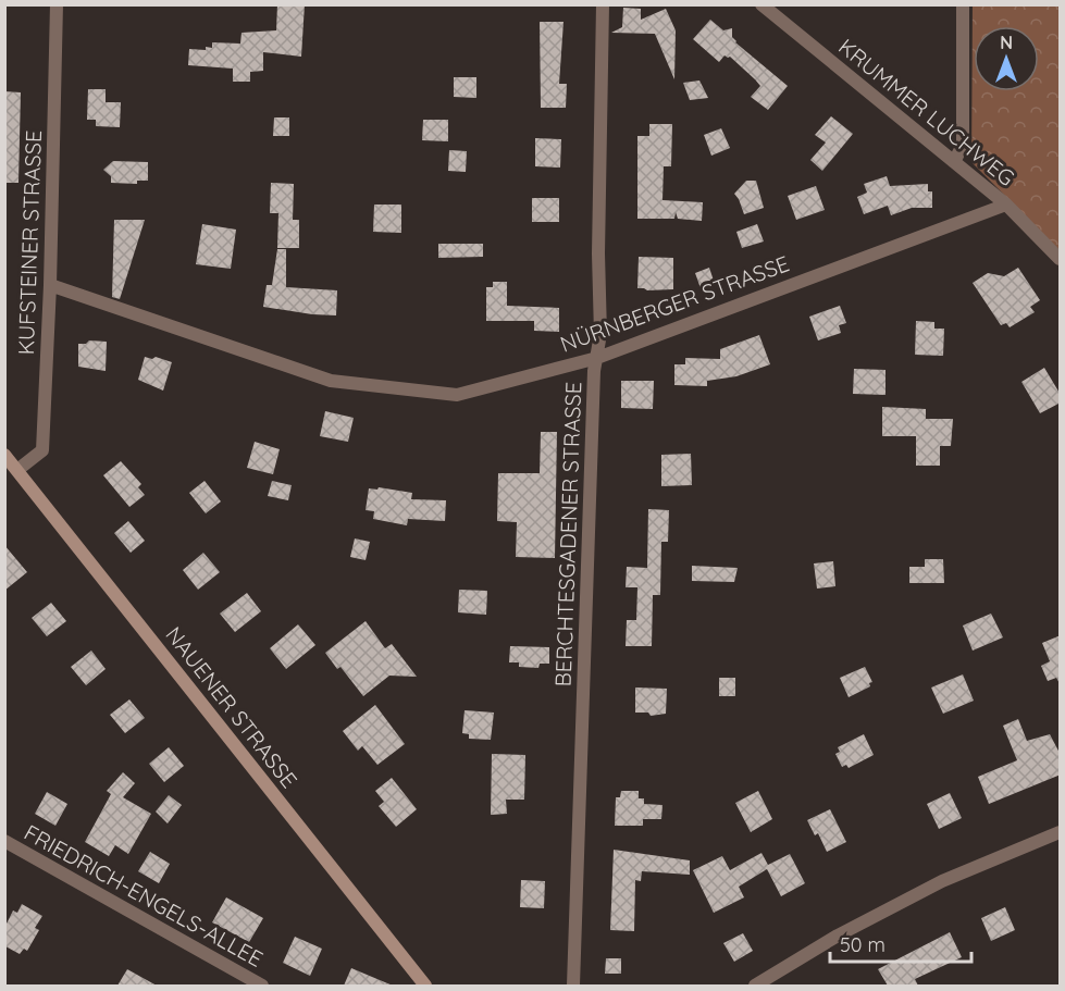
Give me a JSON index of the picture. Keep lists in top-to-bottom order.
{
  "streets": {
    "main road": ["NAUENER STRASSE"],
    "street": [
      "KRUMMER LUCHWEG",
      "KUFSTEINER STRASSE",
      "NÜRNBERGER STRASSE",
      "BERCHTESGADENER STRASSE",
      "FRIEDRICH-ENGELS-ALLEE"
    ]
  },
  "crossings": [
    ["KRUMMER LUCHWEG", "NÜRNBERGER STRASSE"],
    ["KUFSTEINER STRASSE", "NÜRNBERGER STRASSE"],
    ["KUFSTEINER STRASSE", "NAUENER STRASSE"],
    ["NÜRNBERGER STRASSE", "BERCHTESGADENER STRASSE"]
  ],
  "scale_bar": "50 m",
  "north": "top"
}
